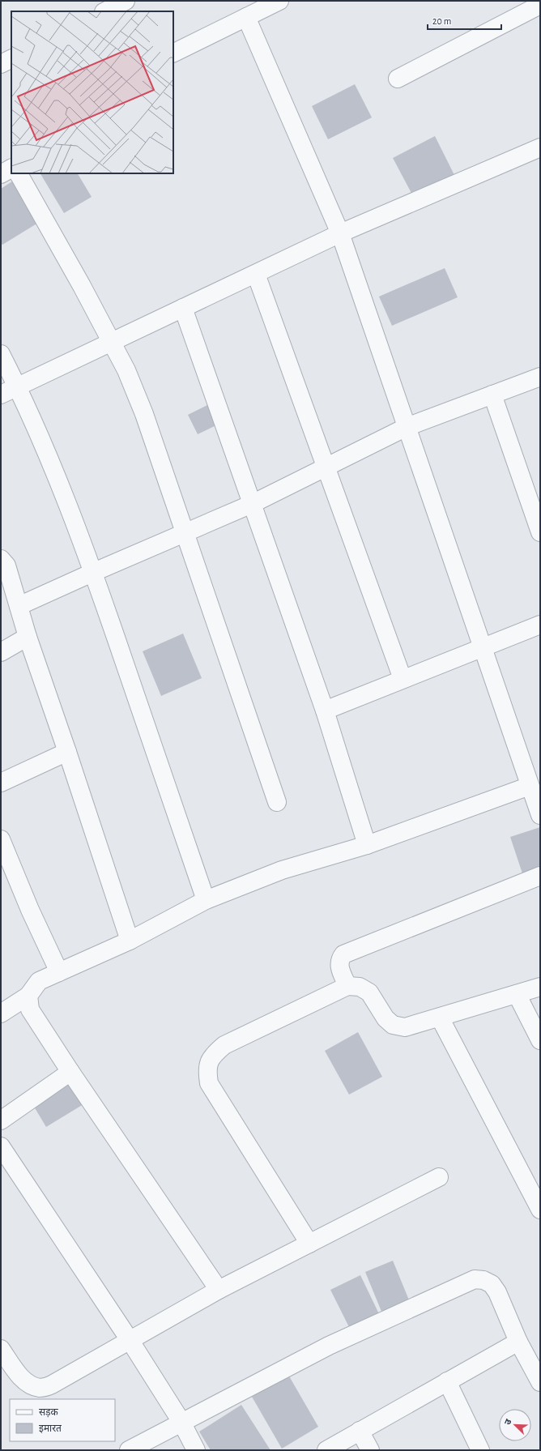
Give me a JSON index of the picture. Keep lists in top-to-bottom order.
{
  "legend": ["सड़क", "इमारत"],
  "scale_bar": "20 m",
  "north": "top left"
}
